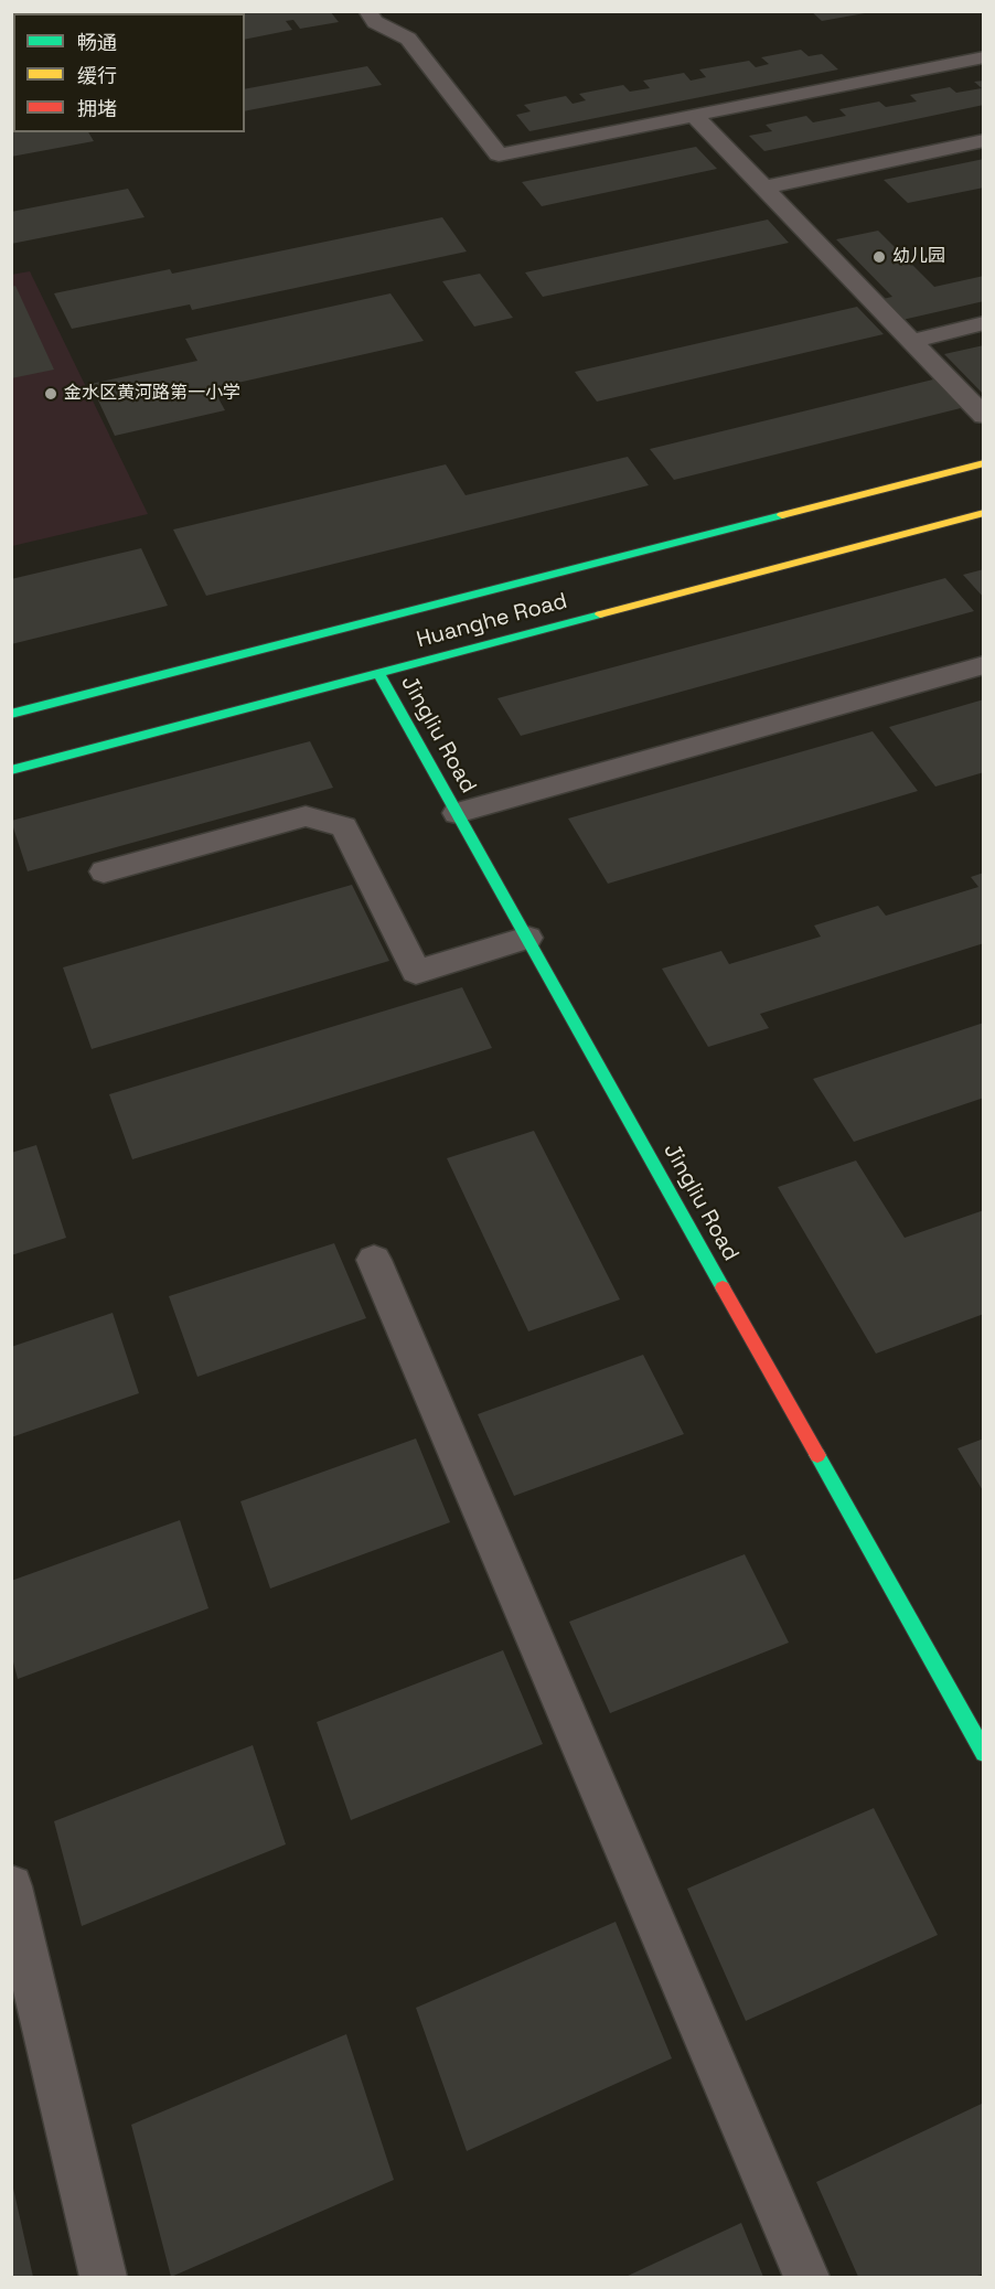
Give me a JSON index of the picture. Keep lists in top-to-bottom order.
{
  "streets": {
    "main road": ["Huanghe Road", "Jingliu Road"]
  },
  "crossings": [
    ["Huanghe Road", "Jingliu Road"]
  ],
  "places": ["幼儿园", "金水区黄河路第一小学"],
  "legend": ["畅通", "缓行", "拥堵"]
}
